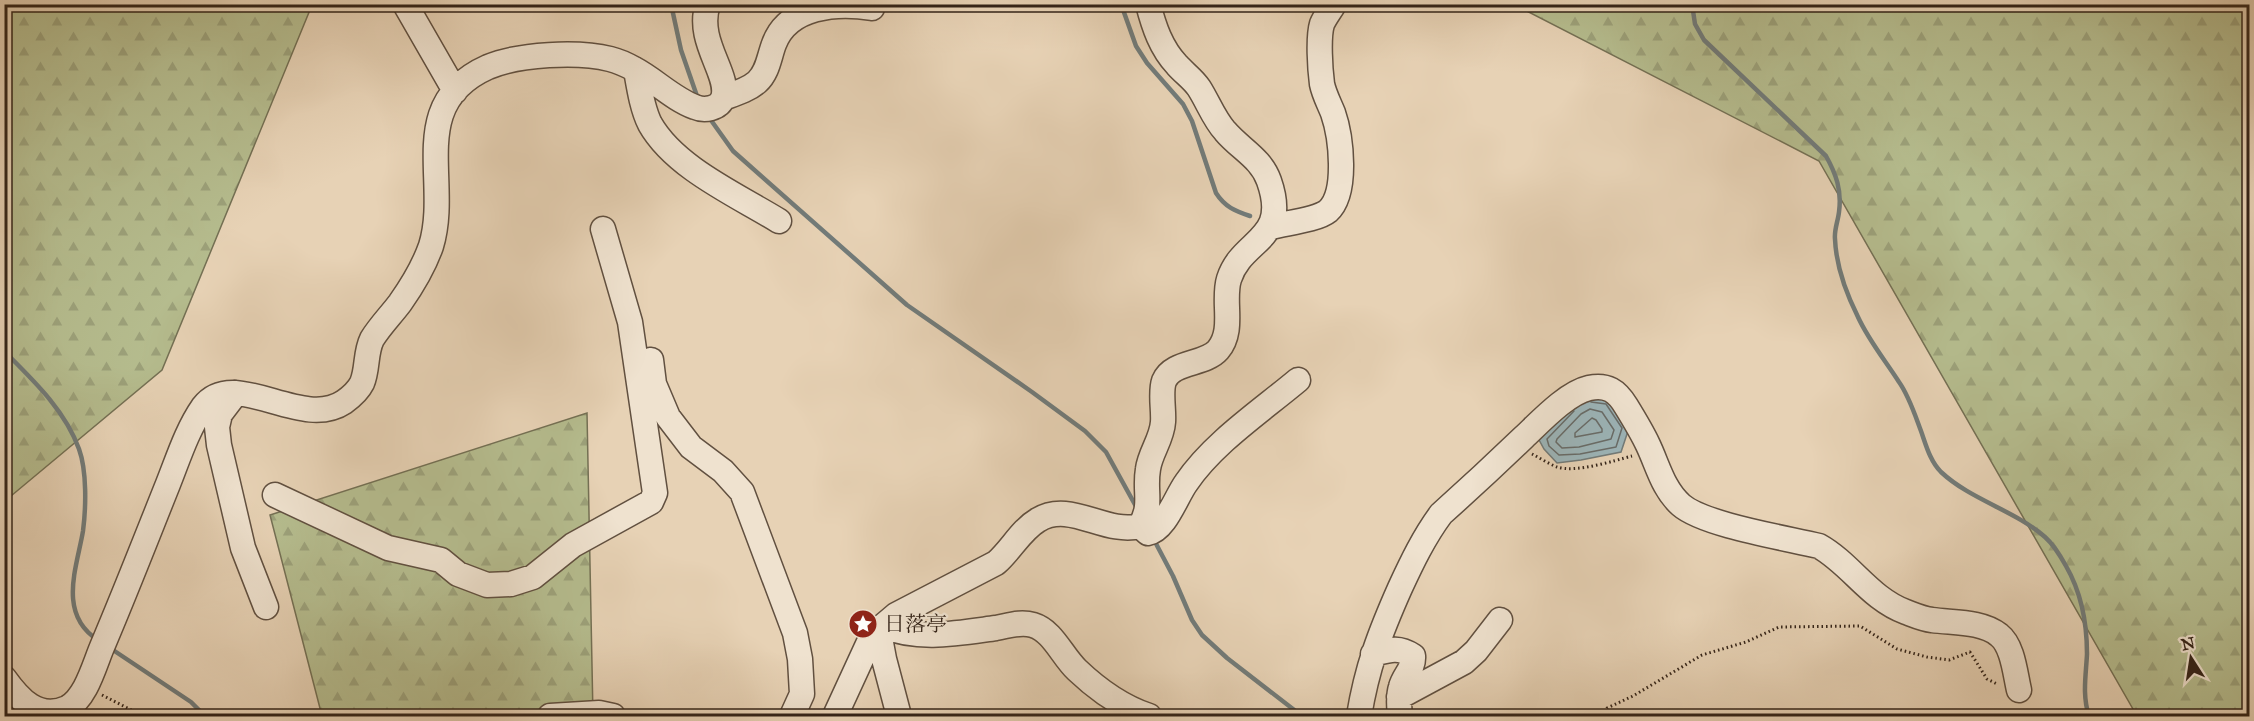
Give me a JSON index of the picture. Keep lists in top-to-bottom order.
{
  "places": {
    "place": ["日落亭"]
  },
  "north": "top"
}
